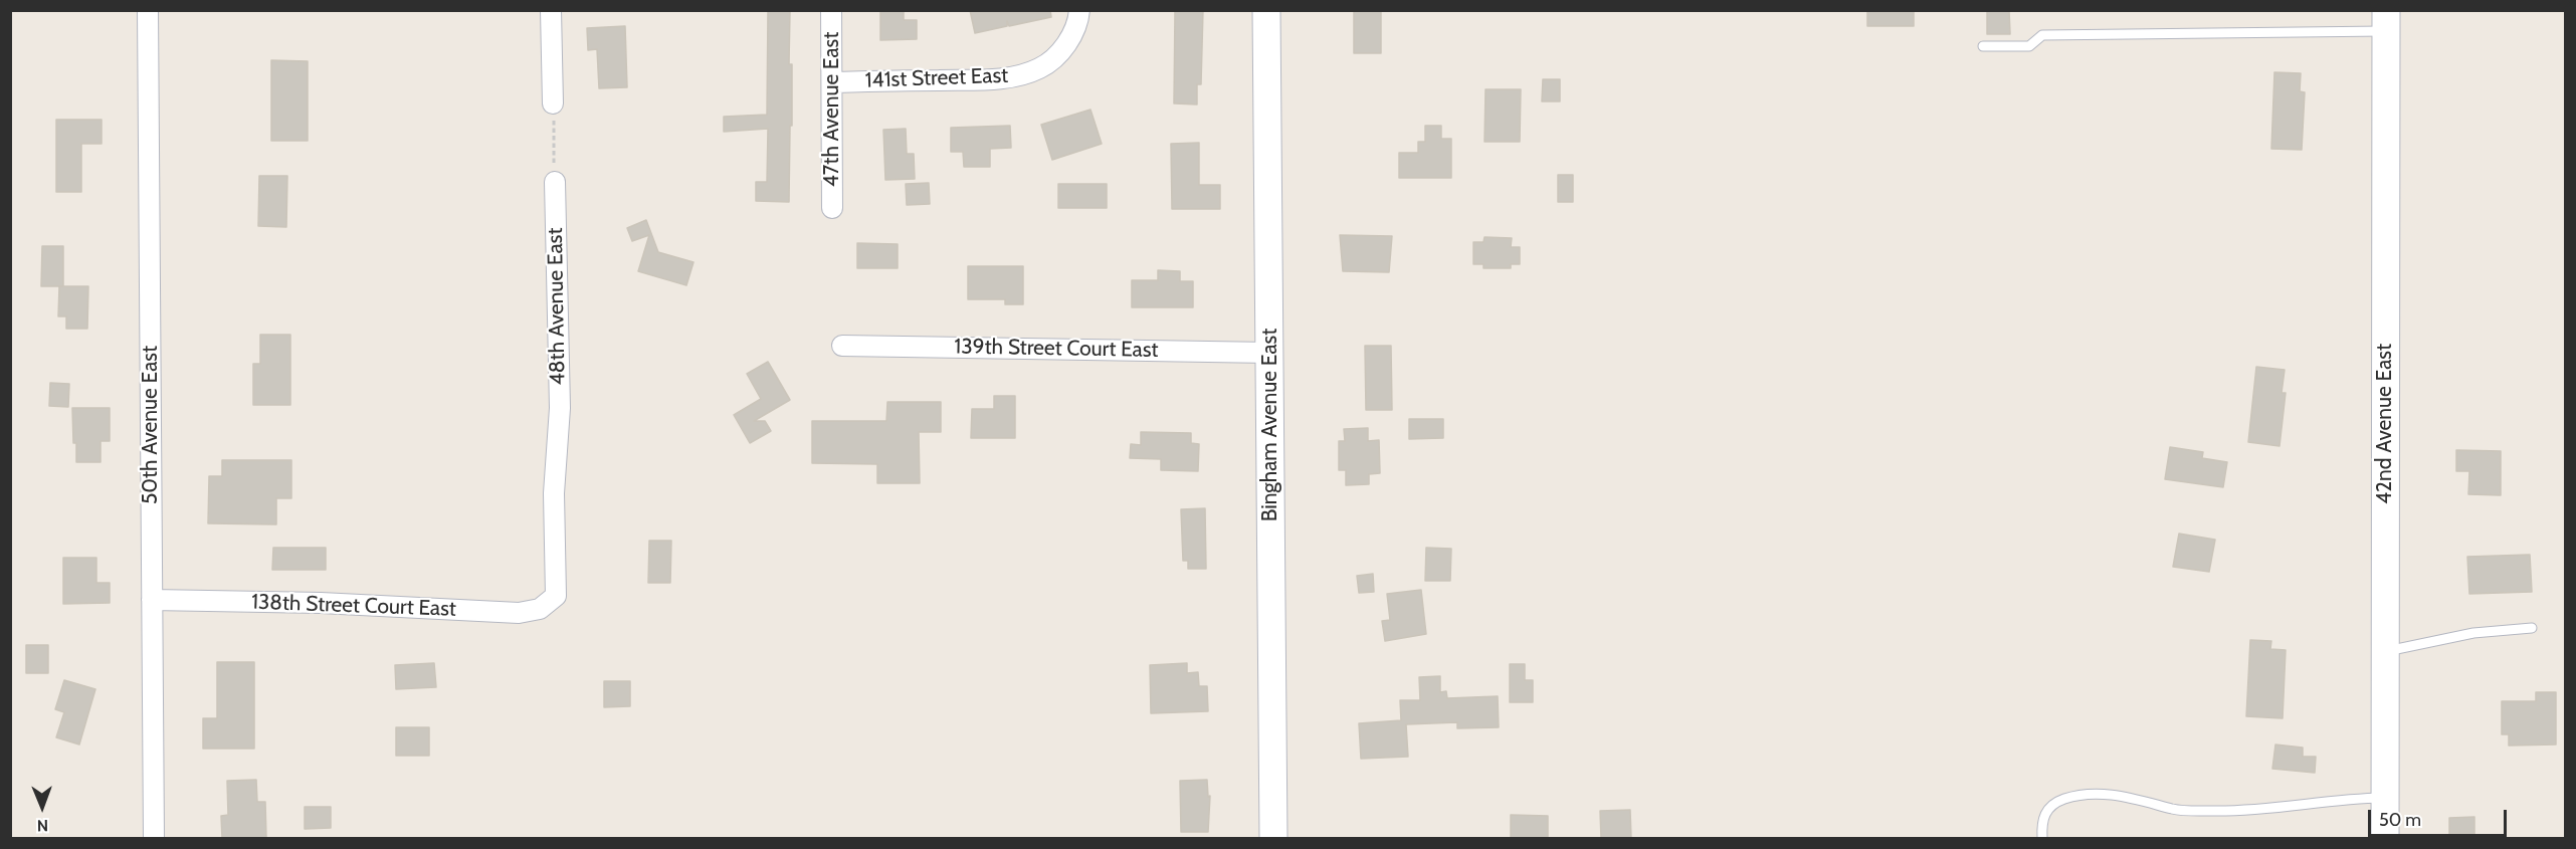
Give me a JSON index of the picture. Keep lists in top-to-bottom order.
{
  "streets": {
    "street": [
      "141st Street East",
      "47th Avenue East",
      "48th Avenue East",
      "139th Street Court East",
      "42nd Avenue East",
      "50th Avenue East",
      "Bingham Avenue East",
      "138th Street Court East"
    ]
  },
  "crossings": [
    ["141st Street East", "47th Avenue East"],
    ["48th Avenue East", "138th Street Court East"],
    ["139th Street Court East", "Bingham Avenue East"],
    ["50th Avenue East", "138th Street Court East"]
  ],
  "scale_bar": "50 m",
  "north": "bottom"
}
